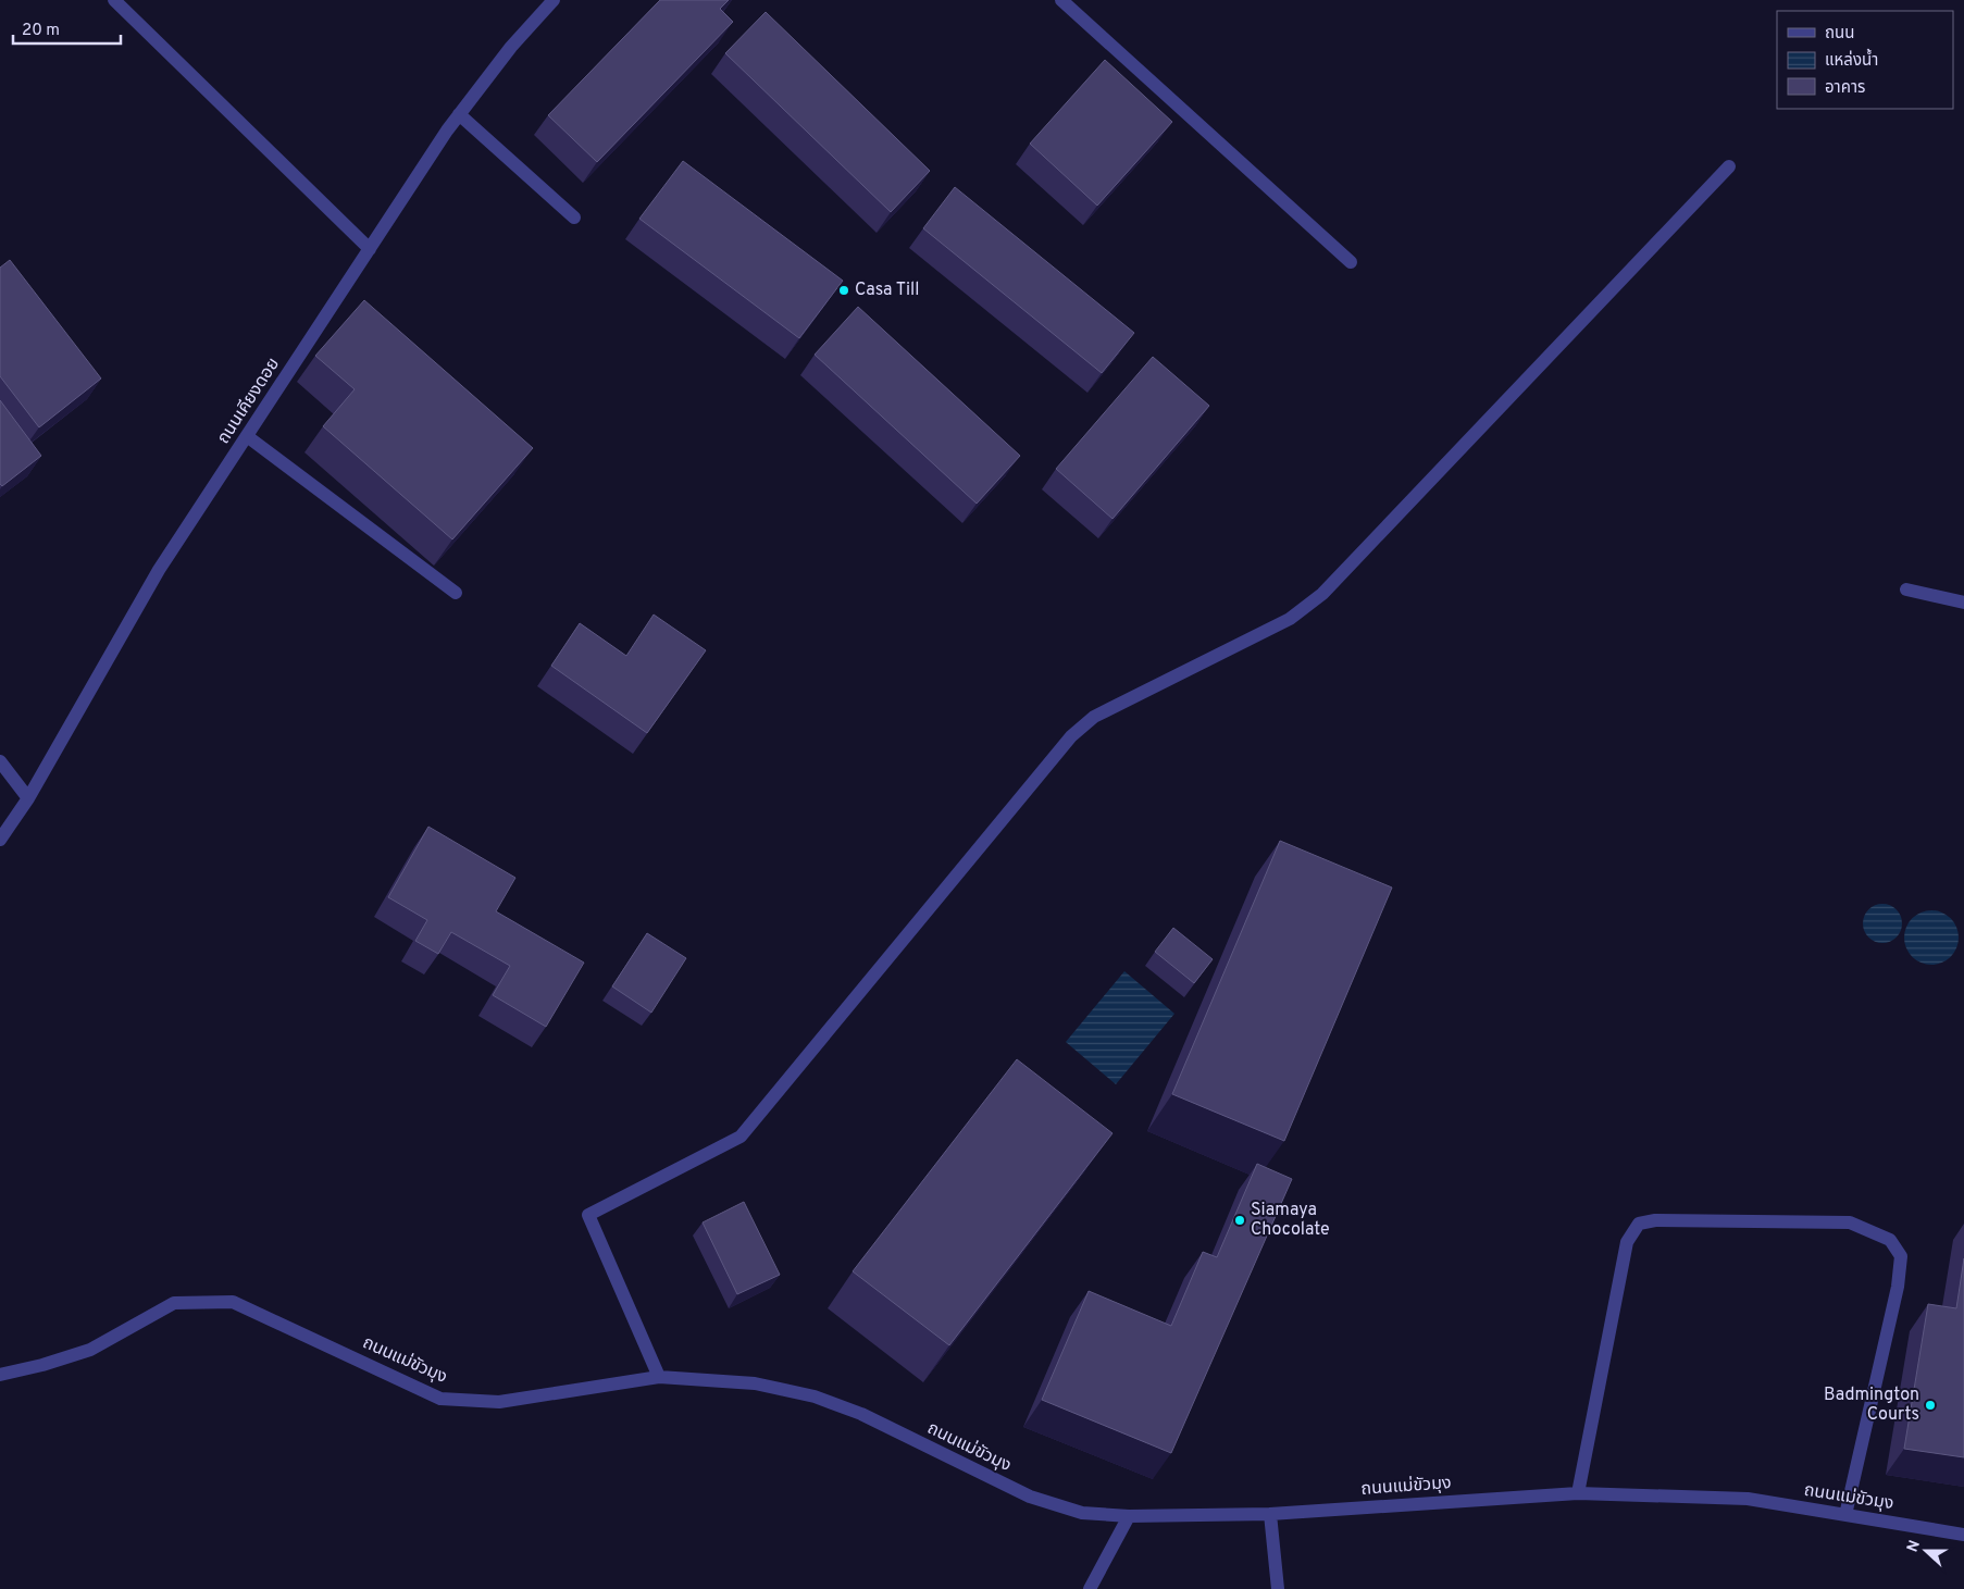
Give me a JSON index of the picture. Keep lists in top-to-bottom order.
{
  "streets": {
    "street": ["ถนนเคียงดอย", "ถนนแม่ขัวมุง"]
  },
  "places": ["Casa Till", "Siamaya Chocolate", "Badmington Courts"],
  "legend": ["ถนน", "แหล่งน้ำ", "อาคาร"],
  "scale_bar": "20 m",
  "north": "left"
}
